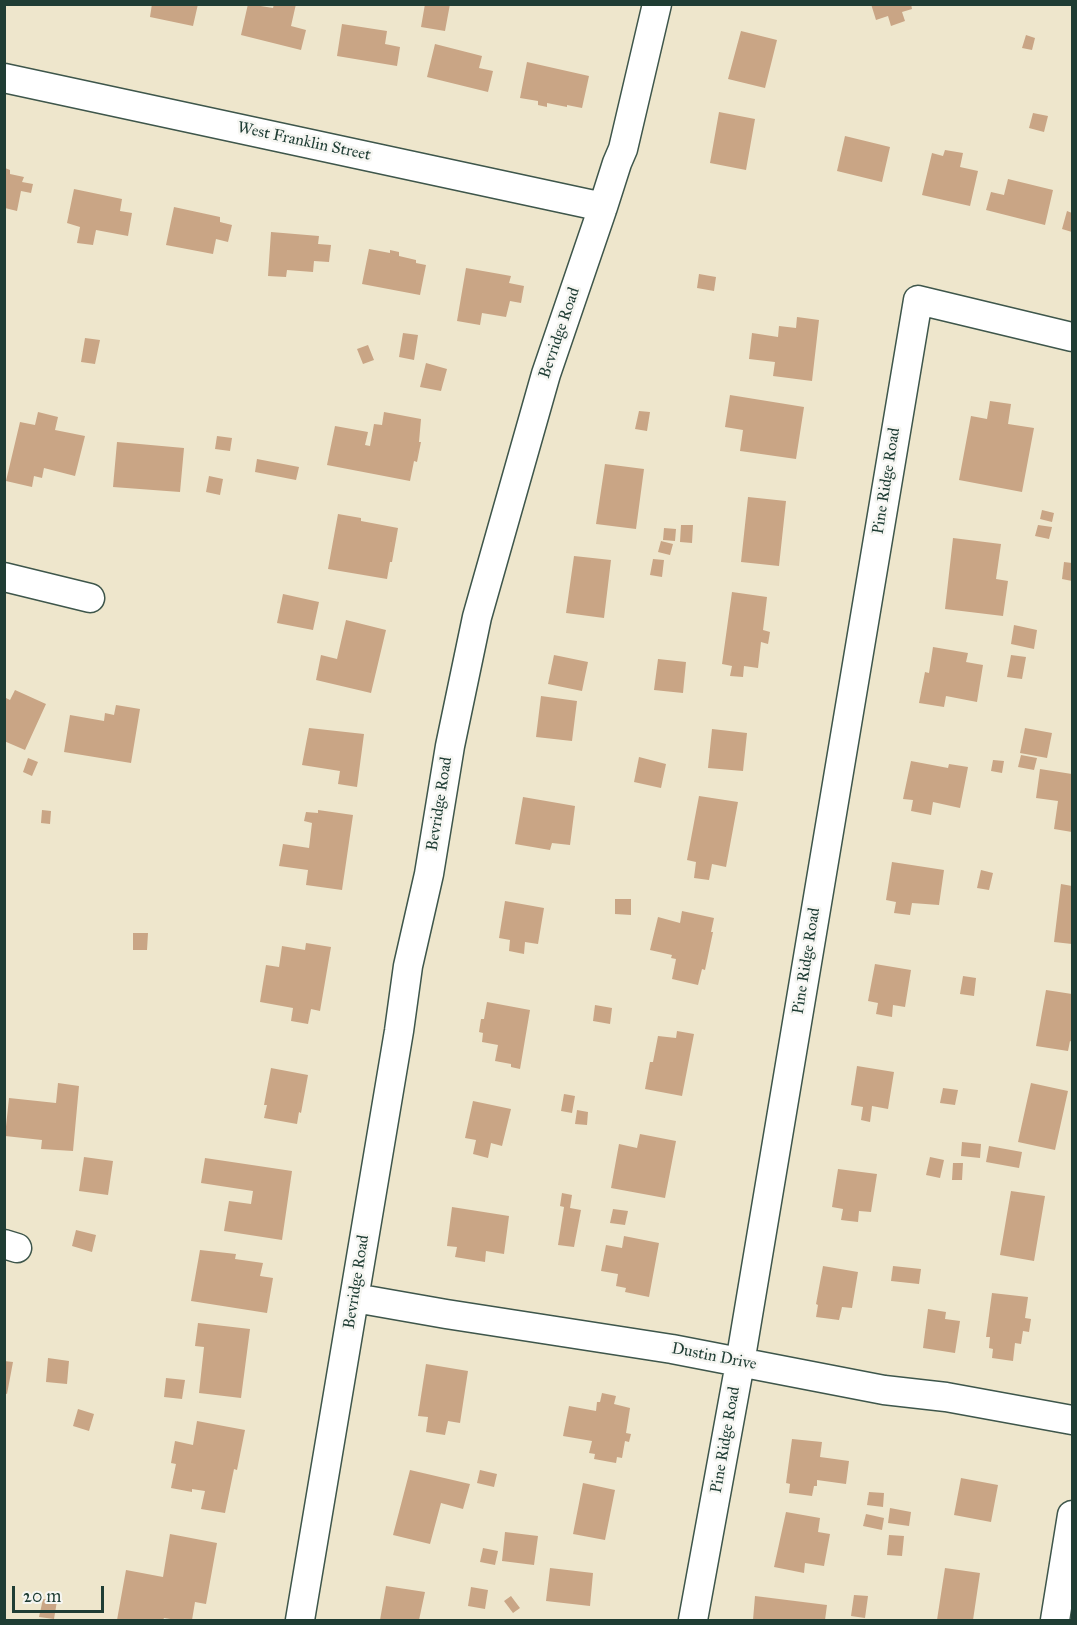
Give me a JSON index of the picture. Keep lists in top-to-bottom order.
{
  "streets": {
    "street": [
      "West Franklin Street",
      "Bevridge Road",
      "Pine Ridge Road",
      "Dustin Drive"
    ]
  },
  "crossings": [
    ["West Franklin Street", "Bevridge Road"],
    ["Bevridge Road", "Dustin Drive"],
    ["Pine Ridge Road", "Dustin Drive"]
  ],
  "scale_bar": "20 m"
}
